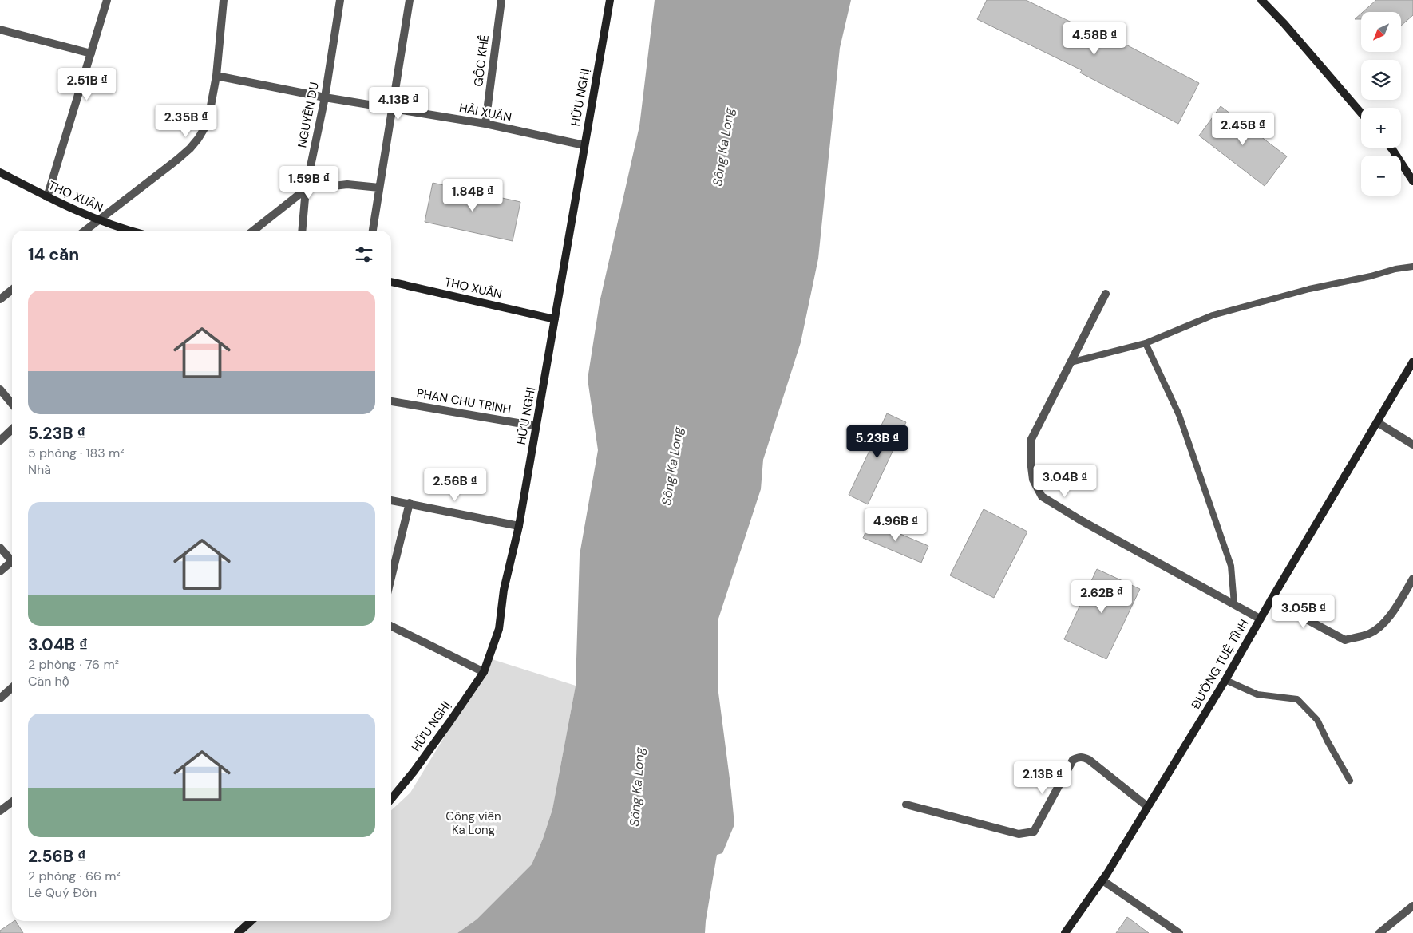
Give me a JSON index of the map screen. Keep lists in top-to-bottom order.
{
  "streets": {
    "street": [
      "GỐC KHẾ",
      "HỮU NGHỊ",
      "HẢI XUÂN",
      "NGUYỄN DU",
      "THỌ XUÂN",
      "PHAN CHU TRINH",
      "ĐƯỜNG TUỆ TĨNH"
    ]
  },
  "crossings": [
    ["GỐC KHẾ", "HẢI XUÂN"],
    ["HỮU NGHỊ", "HẢI XUÂN"],
    ["HỮU NGHỊ", "THỌ XUÂN"],
    ["HỮU NGHỊ", "PHAN CHU TRINH"],
    ["HẢI XUÂN", "NGUYỄN DU"]
  ],
  "water": ["Sông Ka Long"],
  "parks": ["Công viên Ka Long"],
  "north": "bottom left",
  "page": {
    "map_buttons": ["+", "−"],
    "price": [
      "4.58B ₫",
      "2.51B ₫",
      "4.13B ₫",
      "2.35B ₫",
      "2.45B ₫",
      "1.59B ₫",
      "1.84B ₫",
      "5.23B ₫",
      "3.04B ₫",
      "2.56B ₫",
      "4.96B ₫",
      "2.62B ₫",
      "3.05B ₫",
      "2.13B ₫"
    ],
    "heading": "14 căn",
    "list": [
      {
        "name": "5.23B ₫",
        "note": "5 phòng · 183 m² · Nhà"
      },
      {
        "name": "3.04B ₫",
        "note": "2 phòng · 76 m² · Căn hộ"
      },
      {
        "name": "2.56B ₫",
        "note": "2 phòng · 66 m² · Lê Quý Đôn"
      }
    ]
  }
}
